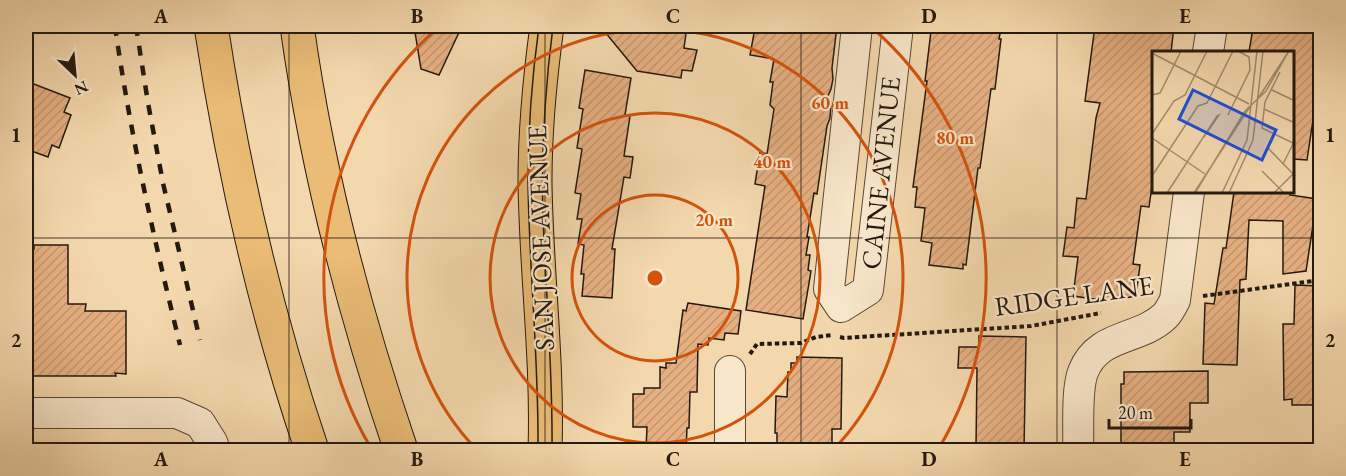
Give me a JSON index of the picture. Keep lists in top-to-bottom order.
{
  "streets": {
    "main road": ["SAN JOSE AVENUE"],
    "street": ["CAINE AVENUE"],
    "path": ["RIDGE LANE"]
  },
  "scale_bar": "20 m",
  "north": "bottom right",
  "grid": {
    "columns": [
      "A",
      "B",
      "C",
      "D",
      "E"
    ],
    "rows": ["1", "2"]
  },
  "rings": [
    "60 m",
    "80 m",
    "40 m",
    "20 m"
  ]
}
